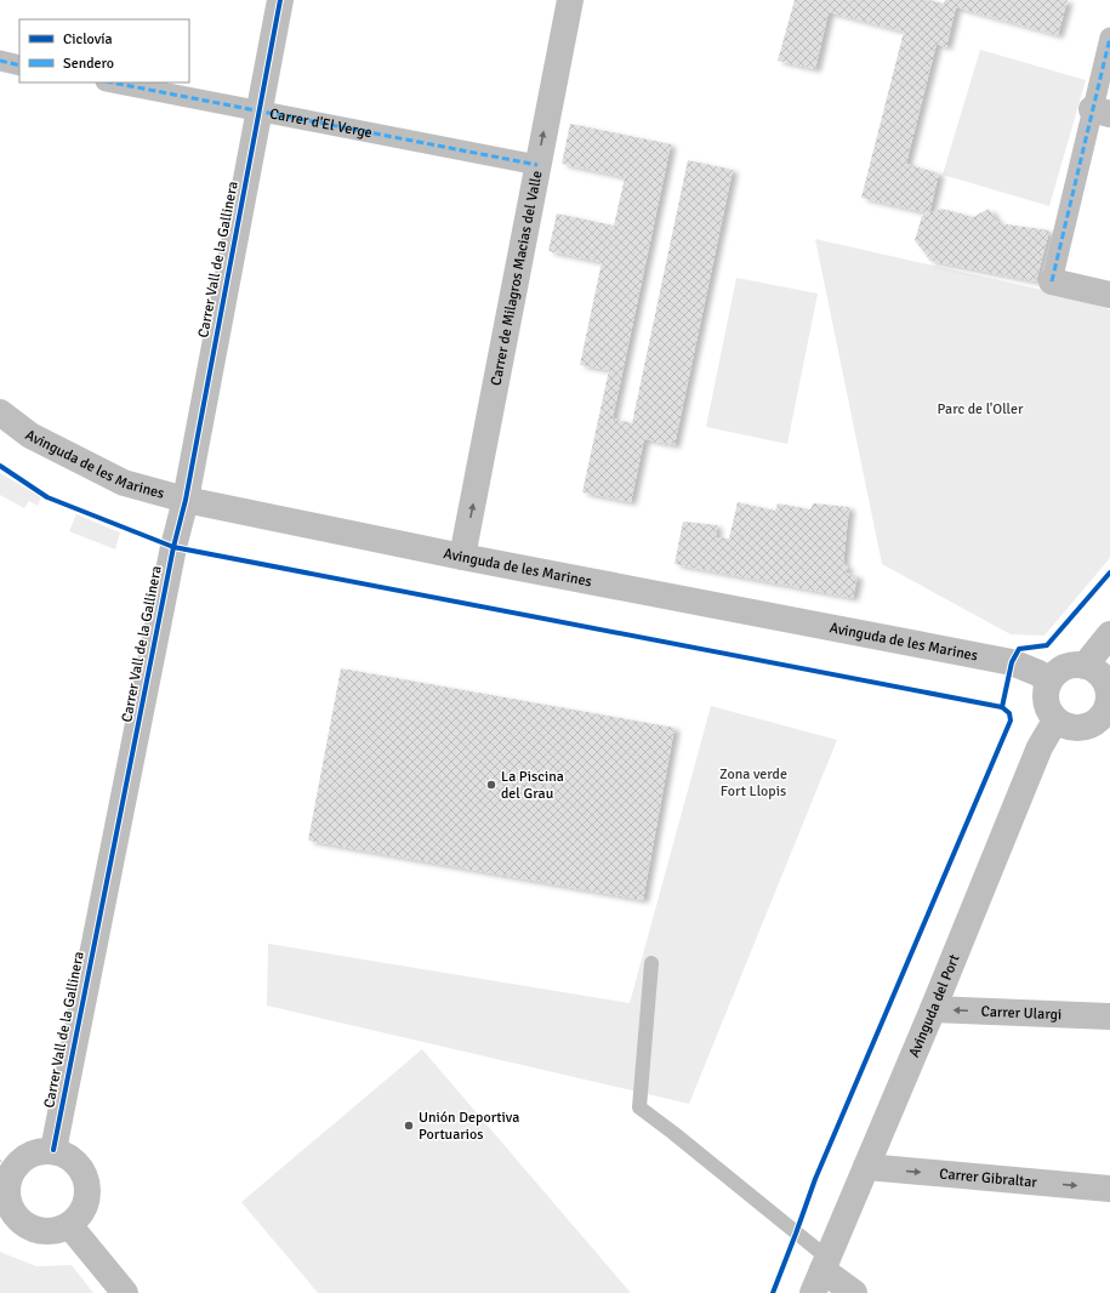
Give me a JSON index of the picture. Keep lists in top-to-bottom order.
{
  "streets": {
    "street": [
      "Carrer d'El Verge",
      "Carrer Vall de la Gallinera",
      "Carrer de Milagros Macias del Valle",
      "Avinguda de les Marines",
      "Avinguda del Port",
      "Carrer Ulargi",
      "Carrer Gibraltar"
    ]
  },
  "crossings": [
    ["Carrer d'El Verge", "Carrer Vall de la Gallinera"],
    ["Carrer d'El Verge", "Carrer de Milagros Macias del Valle"],
    ["Carrer Vall de la Gallinera", "Avinguda de les Marines"],
    ["Carrer de Milagros Macias del Valle", "Avinguda de les Marines"],
    ["Avinguda de les Marines", "Avinguda del Port"],
    ["Avinguda del Port", "Carrer Ulargi"],
    ["Avinguda del Port", "Carrer Gibraltar"]
  ],
  "one_way": ["Carrer de Milagros Macias del Valle", "Carrer Ulargi", "Carrer Gibraltar"],
  "parks": ["Parc de l'Oller", "Zona verde Fort Llopis"],
  "places": ["La Piscina del Grau", "Unión Deportiva Portuarios"],
  "legend": ["Ciclovía", "Sendero"]
}
